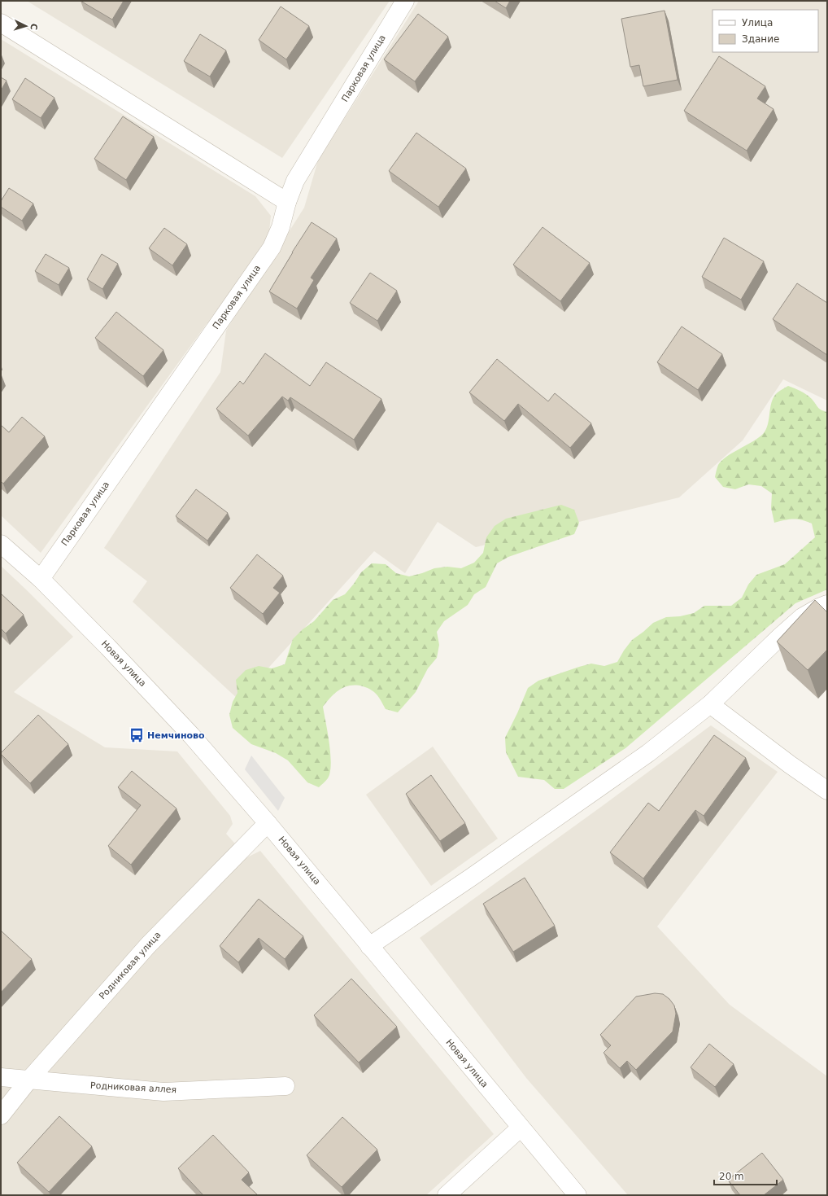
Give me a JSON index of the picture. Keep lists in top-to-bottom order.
{
  "streets": {
    "street": [
      "Парковая улица",
      "Новая улица",
      "Родниковая улица",
      "Родниковая аллея"
    ]
  },
  "crossings": [
    ["Парковая улица", "Новая улица"],
    ["Новая улица", "Родниковая улица"],
    ["Родниковая улица", "Родниковая аллея"]
  ],
  "places": {
    "bus stop": ["Немчиново"]
  },
  "legend": ["Улица", "Здание"],
  "scale_bar": "20 m",
  "north": "right"
}
